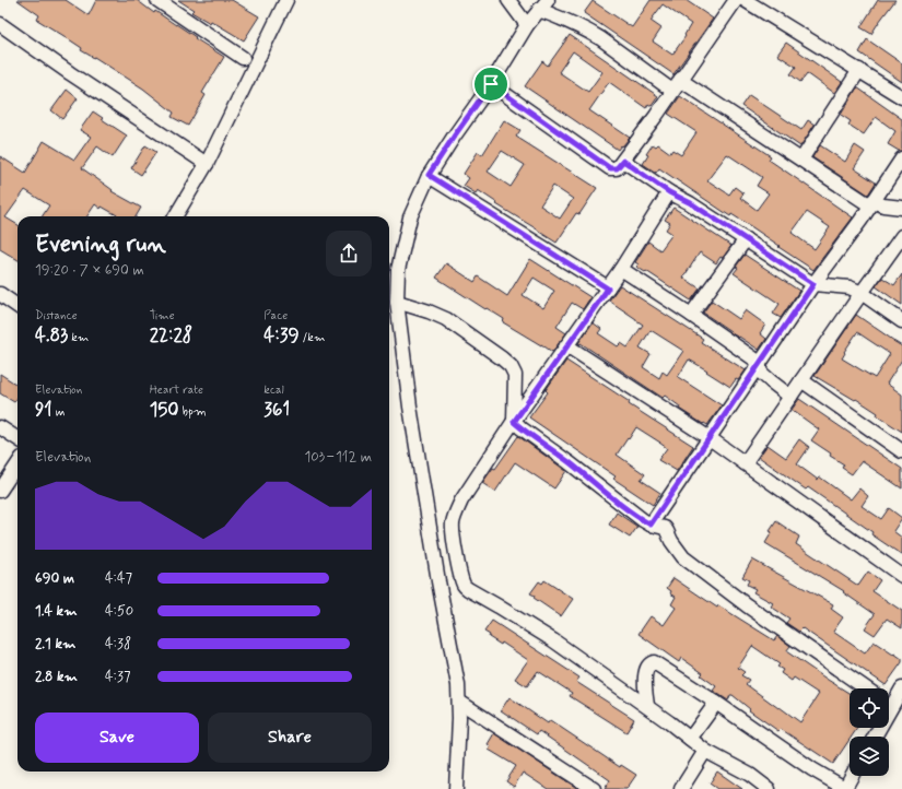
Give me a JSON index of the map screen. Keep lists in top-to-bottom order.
{
  "page": {
    "heading": ["Evening run", "19:20 · 7 × 690 m"],
    "stats": [
      ["Distance", "4.83 km"],
      ["Time", "22:28"],
      ["Pace", "4:39 /km"],
      ["Elevation", "91 m"],
      ["Heart rate", "150 bpm"],
      ["kcal", "361"]
    ],
    "chart": ["Elevation", "103–112 m"],
    "list": [
      {
        "name": "690 m",
        "note": "4:47"
      },
      {
        "name": "1.4 km",
        "note": "4:50"
      },
      {
        "name": "2.1 km",
        "note": "4:38"
      },
      {
        "name": "2.8 km",
        "note": "4:37"
      }
    ],
    "buttons": ["Save", "Share"]
  }
}
